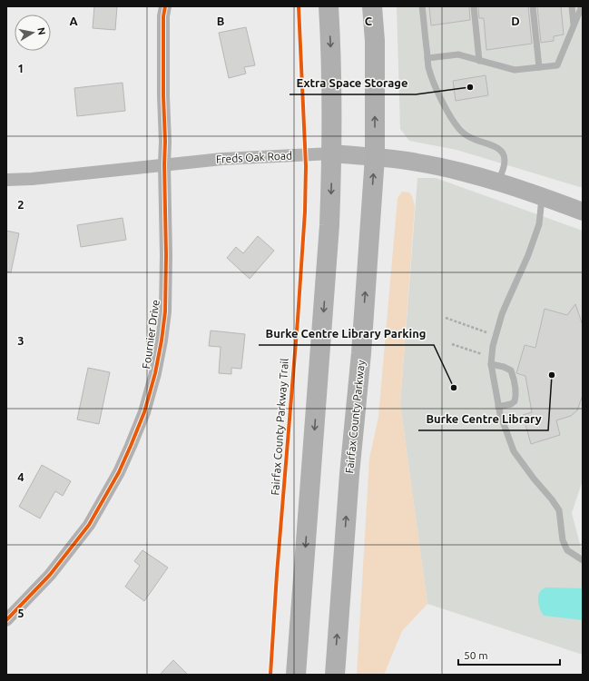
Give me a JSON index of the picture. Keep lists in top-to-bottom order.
{
  "streets": {
    "highway": ["Fairfax County Parkway"],
    "street": ["Freds Oak Road", "Fournier Drive"],
    "cycle path": ["Fairfax County Parkway Trail"]
  },
  "crossings": [
    ["Freds Oak Road", "Fournier Drive"],
    ["Freds Oak Road", "Fairfax County Parkway"]
  ],
  "places": ["Extra Space Storage", "Burke Centre Library", "Burke Centre Library Parking"],
  "scale_bar": "50 m",
  "north": "right",
  "grid": {
    "columns": [
      "A",
      "B",
      "C",
      "D"
    ],
    "rows": [
      "1",
      "2",
      "3",
      "4",
      "5"
    ]
  }
}
